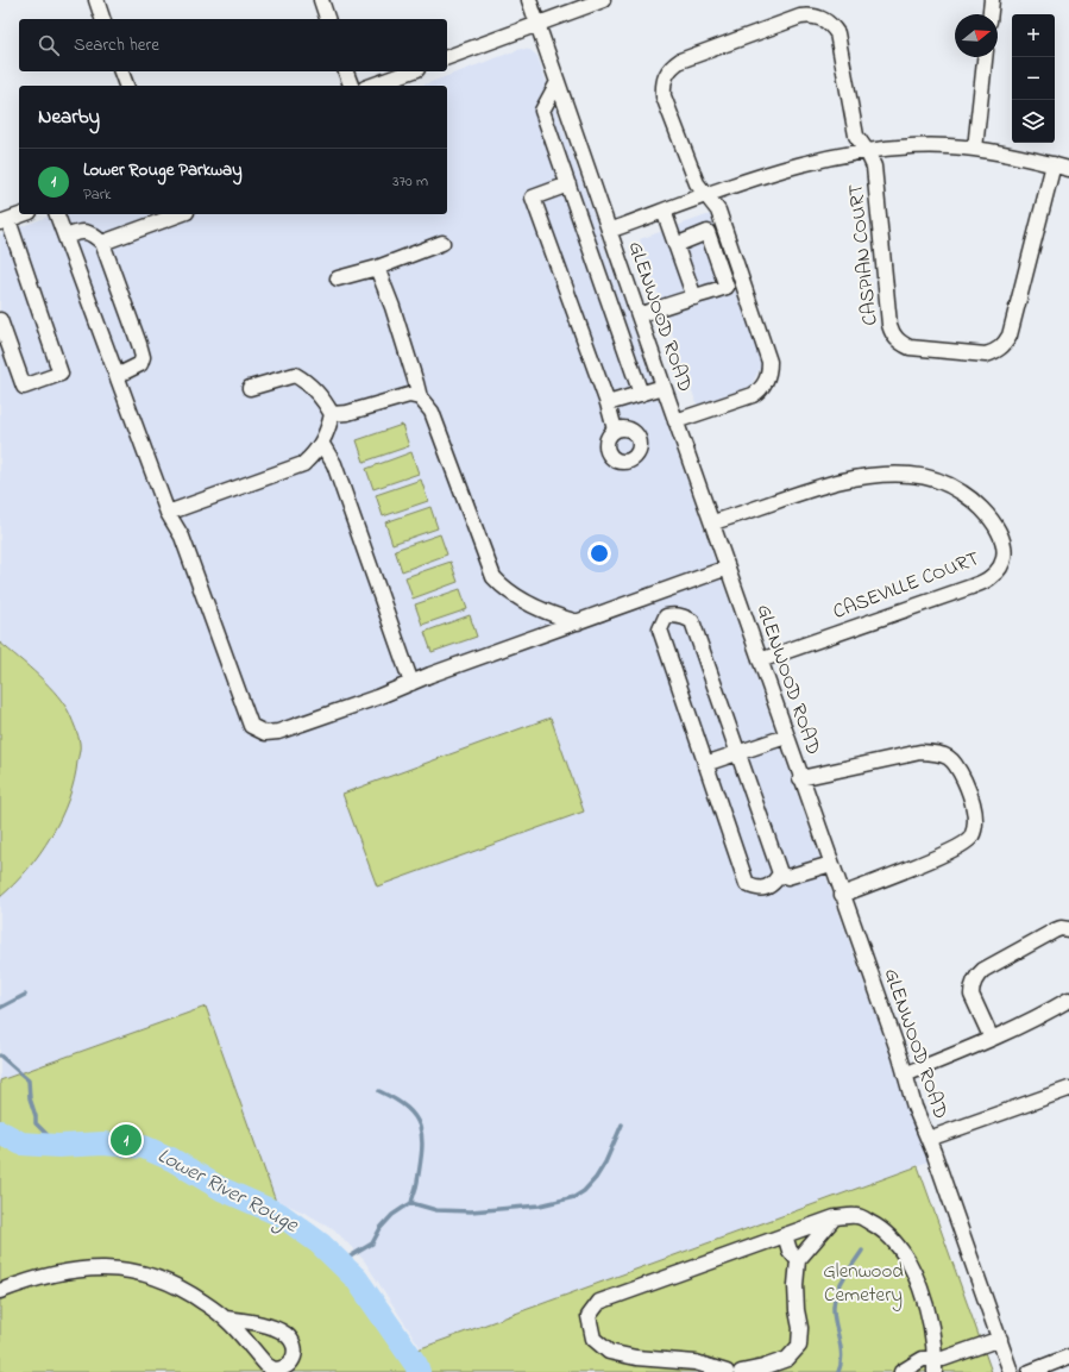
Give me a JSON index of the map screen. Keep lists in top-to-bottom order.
{
  "streets": {
    "street": ["CASPIAN COURT", "GLENWOOD ROAD", "CASEVILLE COURT"]
  },
  "crossings": [
    ["CASPIAN COURT", "GLENWOOD ROAD"],
    ["GLENWOOD ROAD", "CASEVILLE COURT"]
  ],
  "water": ["Lower River Rouge"],
  "parks": ["Glenwood Cemetery"],
  "north": "right",
  "page": {
    "map_buttons": ["+", "−"],
    "search": "Search here",
    "heading": "Nearby",
    "list": [
      {
        "mark": "1",
        "name": "Lower Rouge Parkway",
        "note": "Park",
        "value": "370 m"
      }
    ],
    "pins": "1"
  }
}
